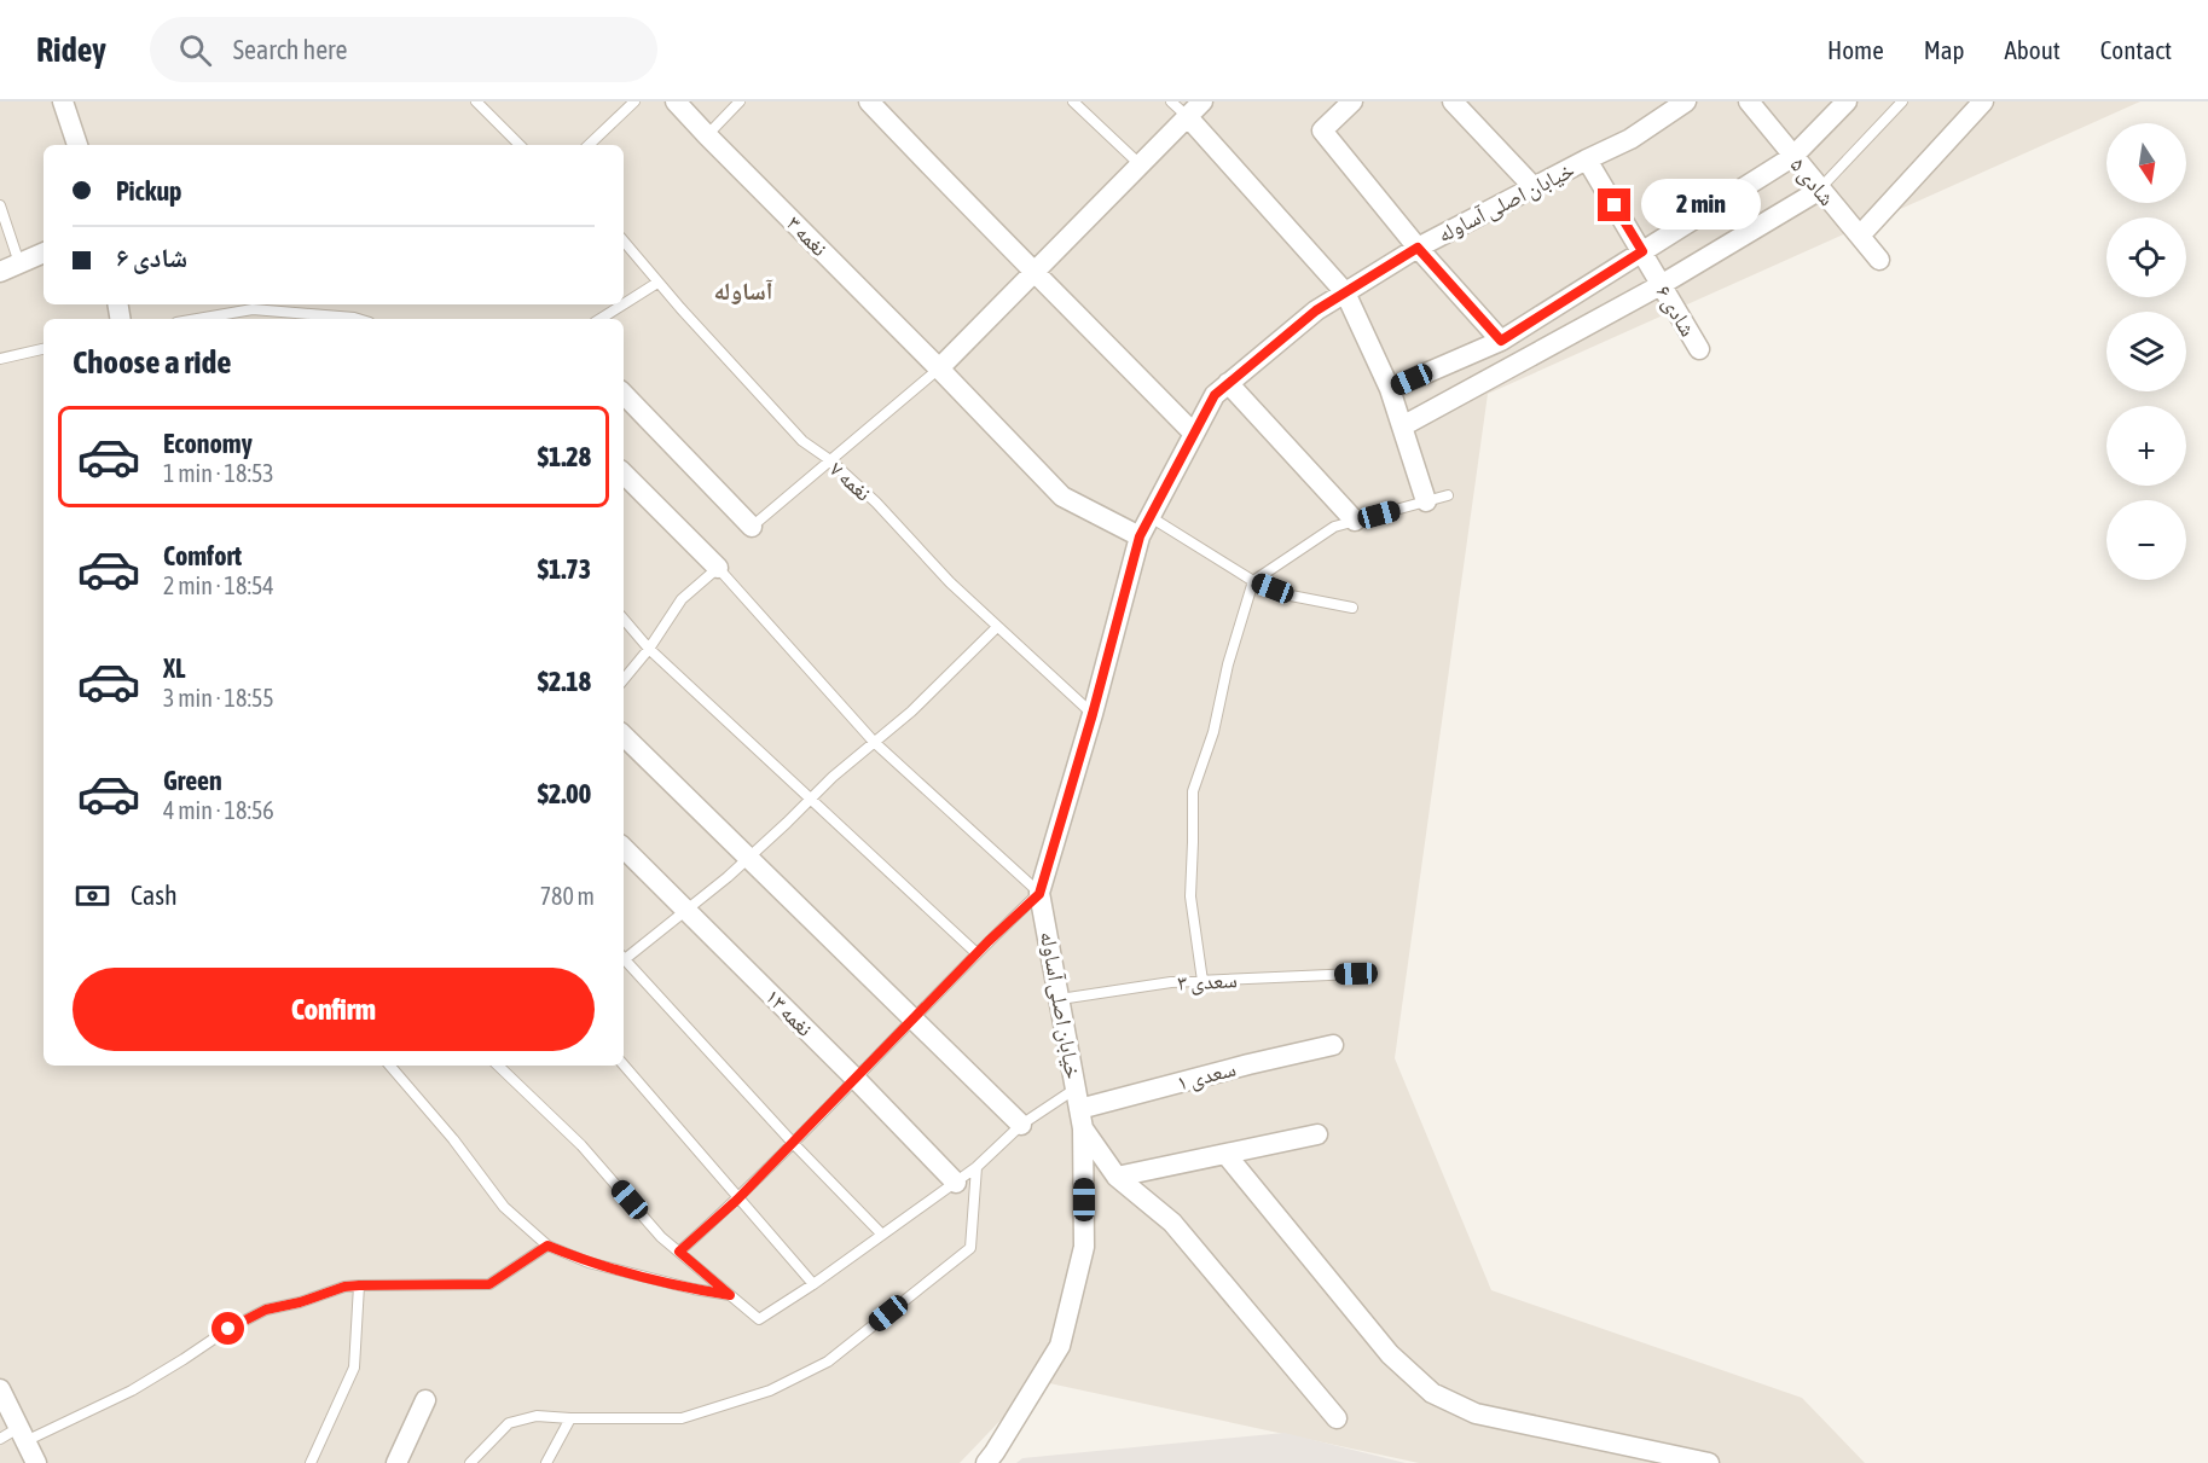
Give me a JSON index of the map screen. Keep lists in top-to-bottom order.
{
  "streets": {
    "street": [
      "شادی ۵",
      "خیابان اصلی آساوله",
      "نغمه ۳",
      "شادی ۶",
      "نغمه ۱۳",
      "سعدی ۱"
    ],
    "lane": ["نغمه ۷", "سعدی ۳"]
  },
  "crossings": [
    ["خیابان اصلی آساوله", "شادی ۶"],
    ["خیابان اصلی آساوله", "نغمه ۷"],
    ["خیابان اصلی آساوله", "سعدی ۳"],
    ["خیابان اصلی آساوله", "سعدی ۱"]
  ],
  "districts": ["آساوله"],
  "north": "bottom",
  "page": {
    "header": "Ridey",
    "search": "Search here",
    "nav": [
      "Home",
      "Map",
      "About",
      "Contact"
    ],
    "map_buttons": ["+", "−"],
    "banner": ["Pickup", "شادی ۶"],
    "bubble": "2 min",
    "heading": "Choose a ride",
    "list": [
      {
        "name": "Economy",
        "note": "1 min · 18:53",
        "value": "$1.28"
      },
      {
        "name": "Comfort",
        "note": "2 min · 18:54",
        "value": "$1.73"
      },
      {
        "name": "XL",
        "note": "3 min · 18:55",
        "value": "$2.18"
      },
      {
        "name": "Green",
        "note": "4 min · 18:56",
        "value": "$2.00"
      }
    ],
    "pay": ["Cash", "780 m"],
    "buttons": "Confirm"
  }
}
